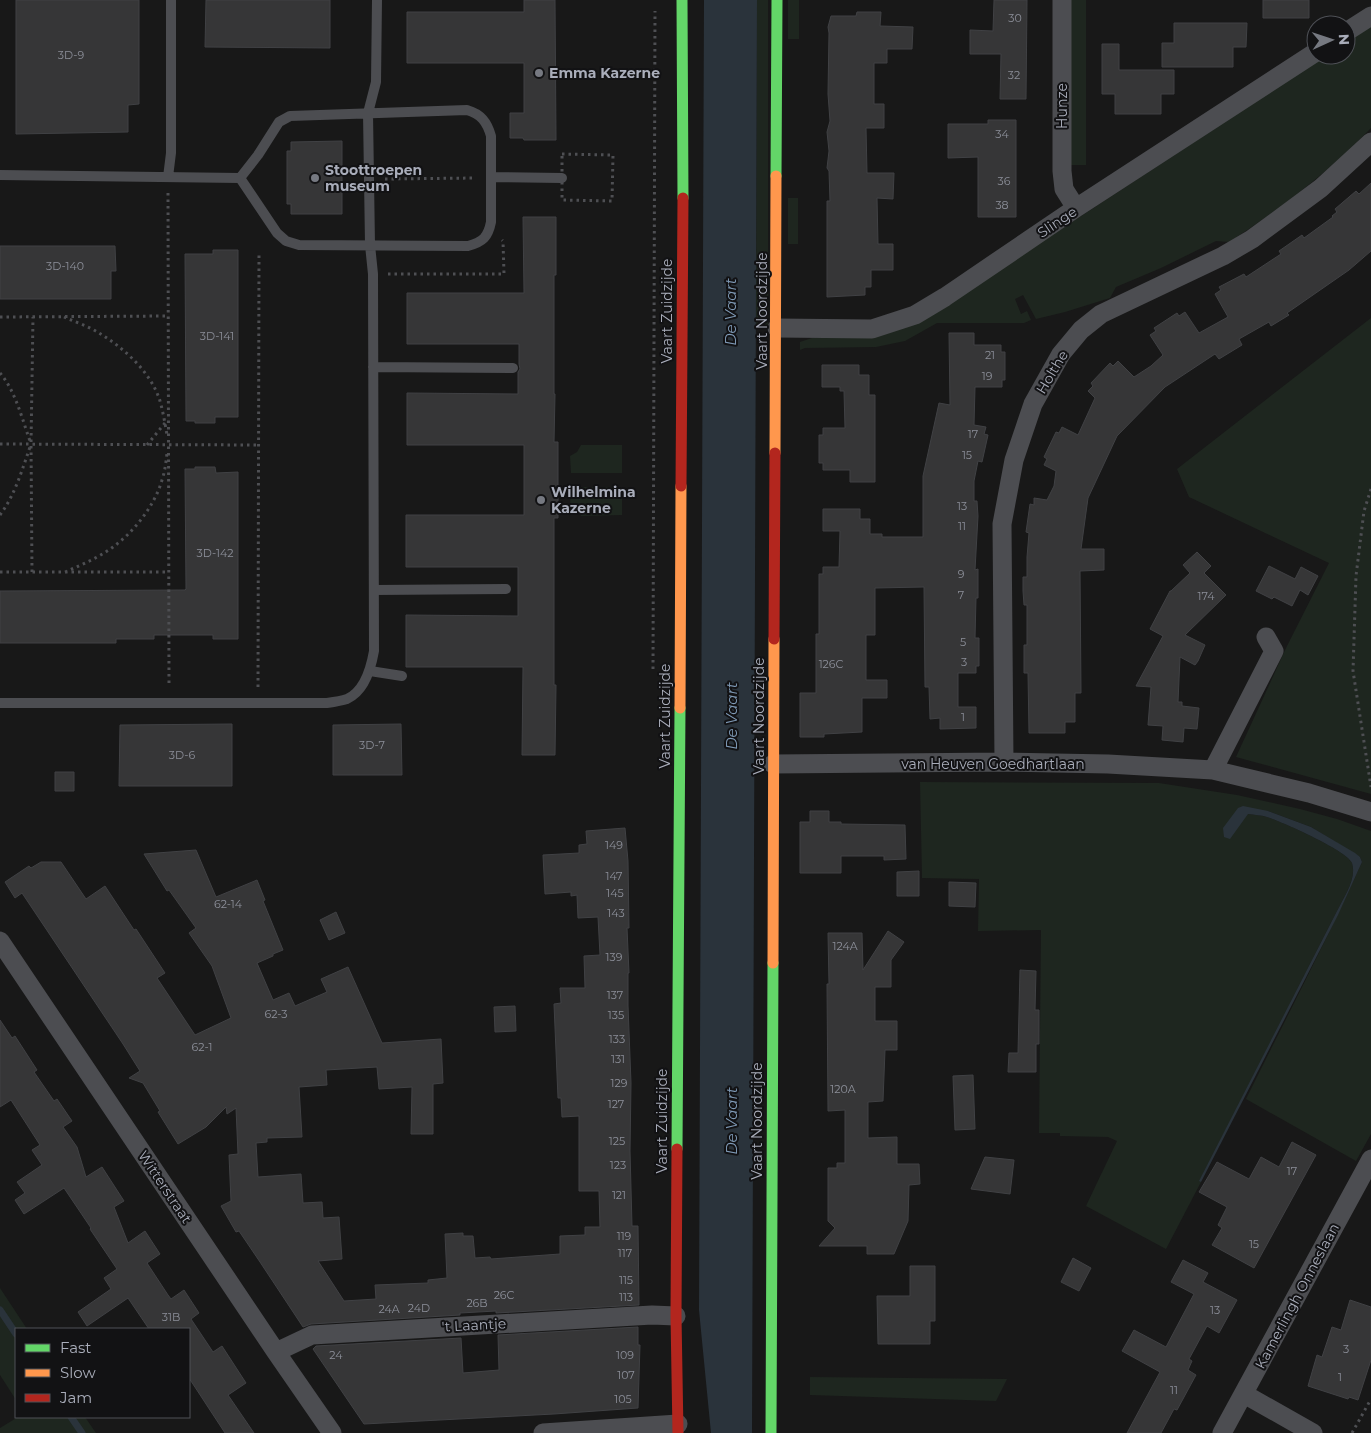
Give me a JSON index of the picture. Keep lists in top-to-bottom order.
{
  "streets": {
    "street": [
      "Hunze",
      "Slinge",
      "Vaart Zuidzijde",
      "Vaart Noordzijde",
      "Holthe",
      "van Heuven Goedhartlaan",
      "Witterstraat",
      "Kamerlingh Onneslaan",
      "'t Laantje"
    ]
  },
  "crossings": [
    ["Hunze", "Slinge"],
    ["Slinge", "Vaart Noordzijde"],
    ["Vaart Zuidzijde", "'t Laantje"],
    ["Vaart Noordzijde", "van Heuven Goedhartlaan"],
    ["Holthe", "van Heuven Goedhartlaan"],
    ["Witterstraat", "'t Laantje"]
  ],
  "water": ["De Vaart"],
  "places": ["Emma Kazerne", "Stoottroepen museum", "Wilhelmina Kazerne"],
  "house_numbers": [
    "30",
    "3D-9",
    "32",
    "34",
    "36",
    "38",
    "3D-140",
    "3D-141",
    "21",
    "19",
    "17",
    "15",
    "13",
    "11",
    "3D-142",
    "9",
    "7",
    "174",
    "5",
    "3",
    "126C",
    "1",
    "3D-7",
    "3D-6",
    "149",
    "147",
    "145",
    "62-14",
    "143",
    "124A",
    "139",
    "137",
    "62-3",
    "135",
    "133",
    "62-1",
    "131",
    "129",
    "120A",
    "127",
    "125",
    "123",
    "17",
    "121",
    "119",
    "15",
    "117",
    "115",
    "26C",
    "113",
    "26B",
    "24D",
    "24A",
    "13",
    "31B",
    "3",
    "24",
    "109",
    "107",
    "1",
    "11",
    "105"
  ],
  "legend": ["Fast", "Slow", "Jam"],
  "north": "right"
}
